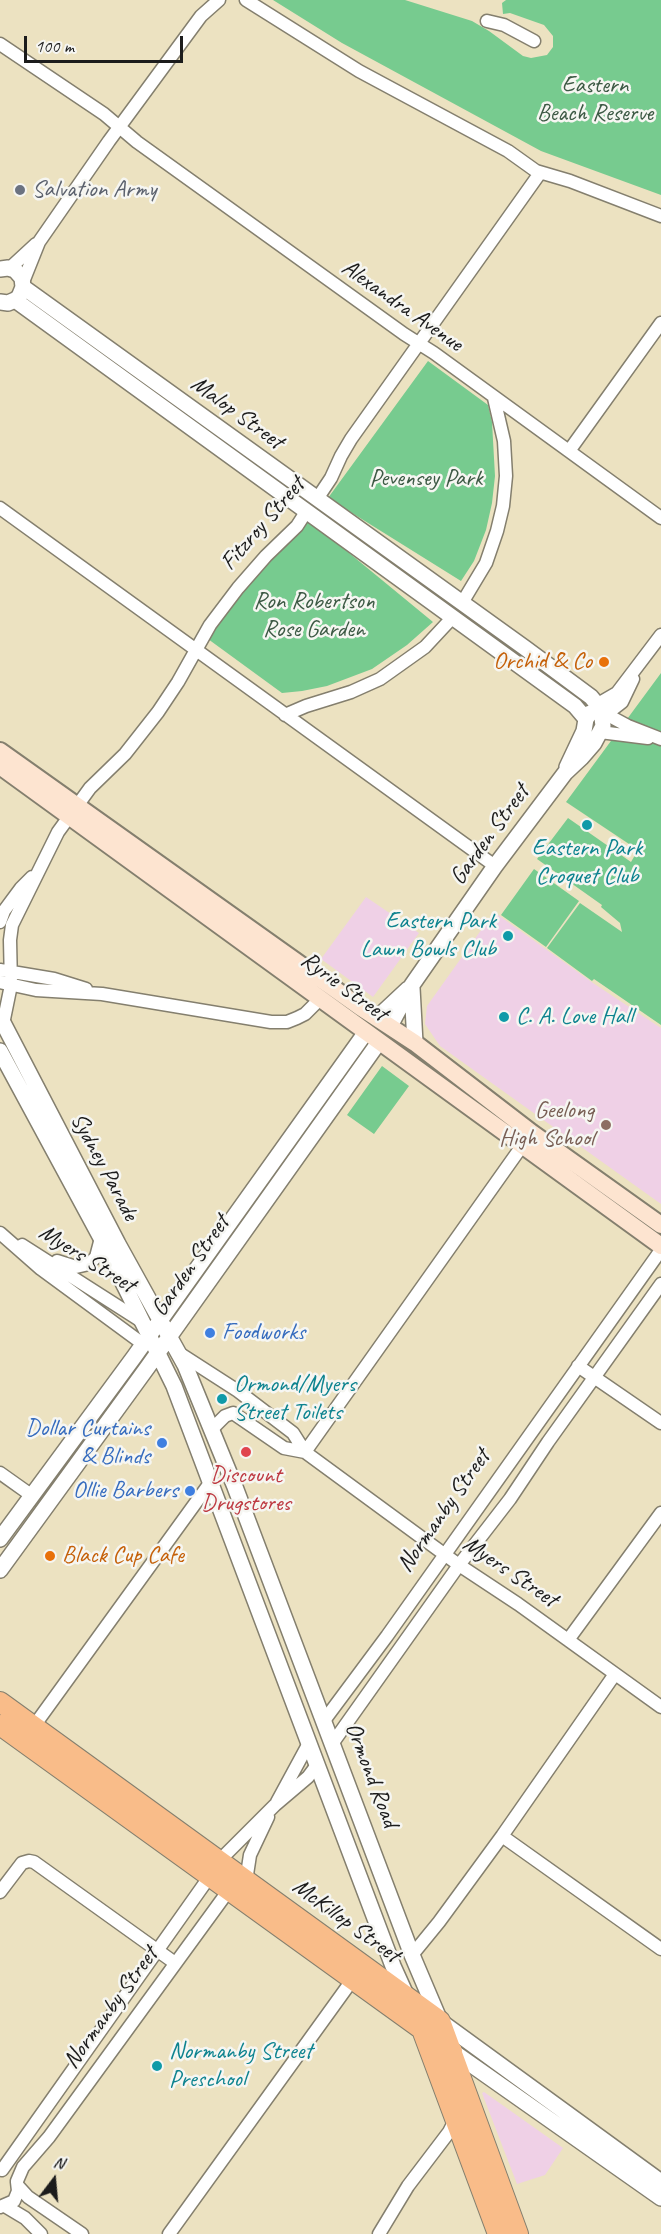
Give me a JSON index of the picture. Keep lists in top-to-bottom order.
{
  "streets": {
    "highway": ["Ormond Road", "McKillop Street"],
    "main road": ["Garden Street", "Ryrie Street"],
    "street": [
      "Alexandra Avenue",
      "Malop Street",
      "Fitzroy Street",
      "Sydney Parade",
      "Myers Street",
      "Normanby Street"
    ]
  },
  "crossings": [
    ["Alexandra Avenue", "Fitzroy Street"],
    ["Malop Street", "Fitzroy Street"],
    ["Malop Street", "Garden Street"],
    ["Fitzroy Street", "Ryrie Street"],
    ["Fitzroy Street", "Sydney Parade"],
    ["Garden Street", "Ryrie Street"],
    ["Garden Street", "Sydney Parade"],
    ["Garden Street", "Myers Street"],
    ["Garden Street", "Ormond Road"],
    ["Ryrie Street", "Normanby Street"],
    ["Sydney Parade", "Myers Street"],
    ["Sydney Parade", "Ormond Road"],
    ["Myers Street", "Normanby Street"],
    ["Myers Street", "Ormond Road"],
    ["Normanby Street", "Ormond Road"],
    ["Normanby Street", "McKillop Street"],
    ["Ormond Road", "McKillop Street"]
  ],
  "parks": ["Eastern Beach Reserve", "Pevensey Park", "Ron Robertson Rose Garden"],
  "places": [
    "Salvation Army",
    "Orchid & Co",
    "Eastern Park Croquet Club",
    "Eastern Park Lawn Bowls Club",
    "C. A. Love Hall",
    "Geelong High School",
    "Foodworks",
    "Ormond/Myers Street Toilets",
    "Dollar Curtains & Blinds",
    "Discount Drugstores",
    "Ollie Barbers",
    "Black Cup Cafe",
    "Normanby Street Preschool"
  ],
  "scale_bar": "100 m",
  "north": "top"
}
